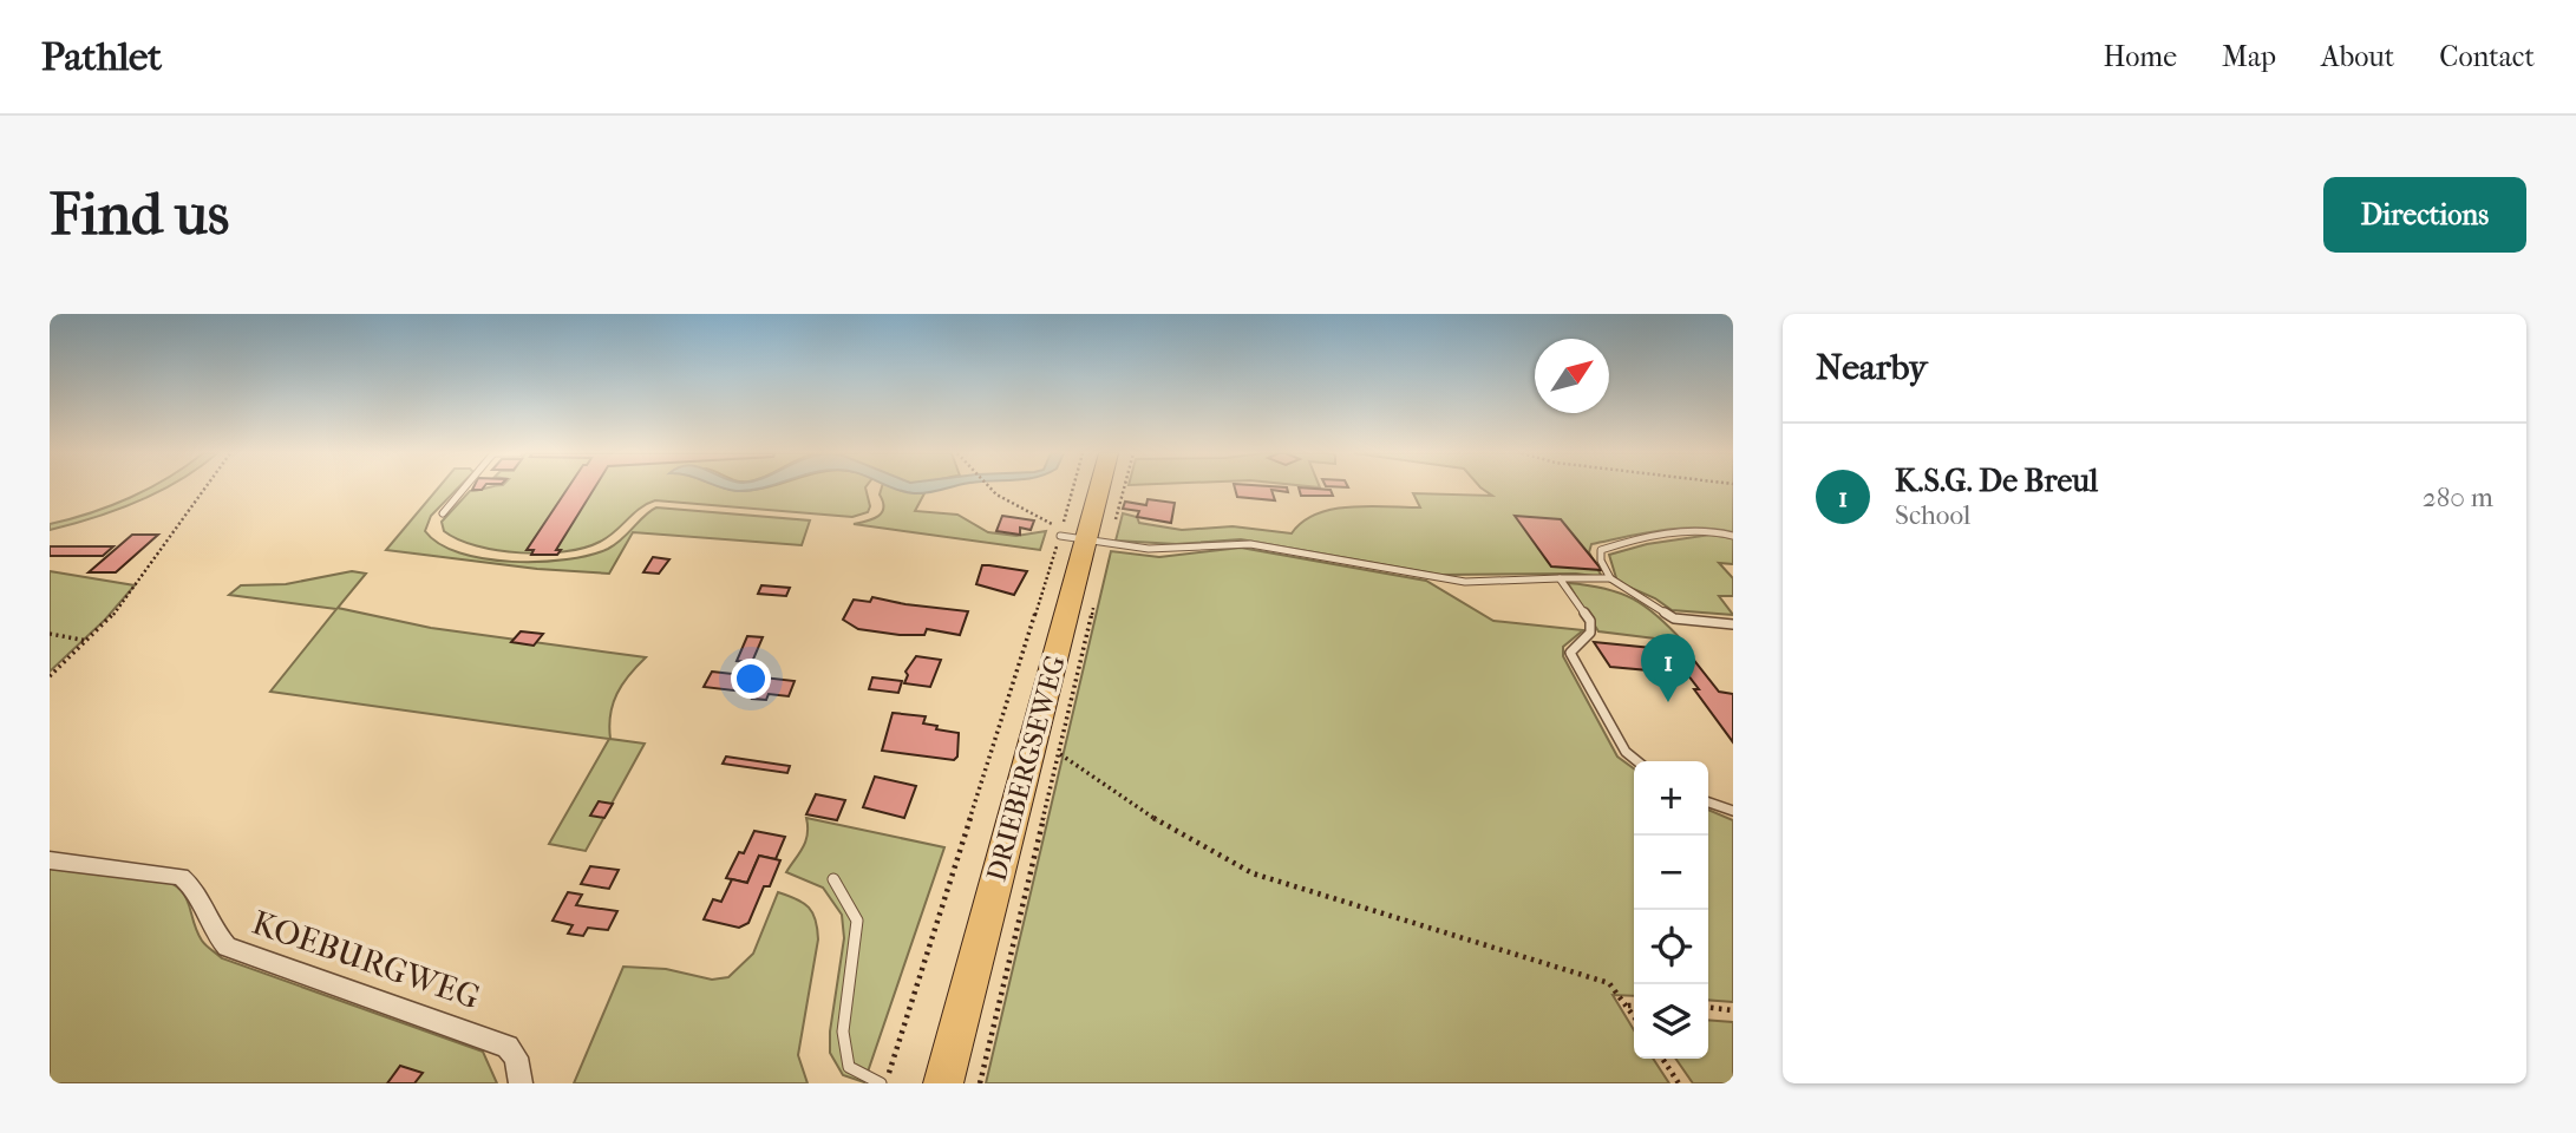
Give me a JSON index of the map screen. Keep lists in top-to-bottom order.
{
  "streets": {
    "main road": ["DRIEBERGSEWEG"],
    "street": ["KOEBURGWEG"]
  },
  "north": "top right",
  "page": {
    "header": "Pathlet",
    "nav": [
      "Home",
      "Map",
      "About",
      "Contact"
    ],
    "buttons": "Directions",
    "title": "Find us",
    "heading": "Nearby",
    "list": [
      {
        "mark": "1",
        "name": "K.S.G. De Breul",
        "note": "School",
        "value": "280 m"
      }
    ],
    "pins": "1",
    "map_buttons": ["+", "−"]
  }
}
